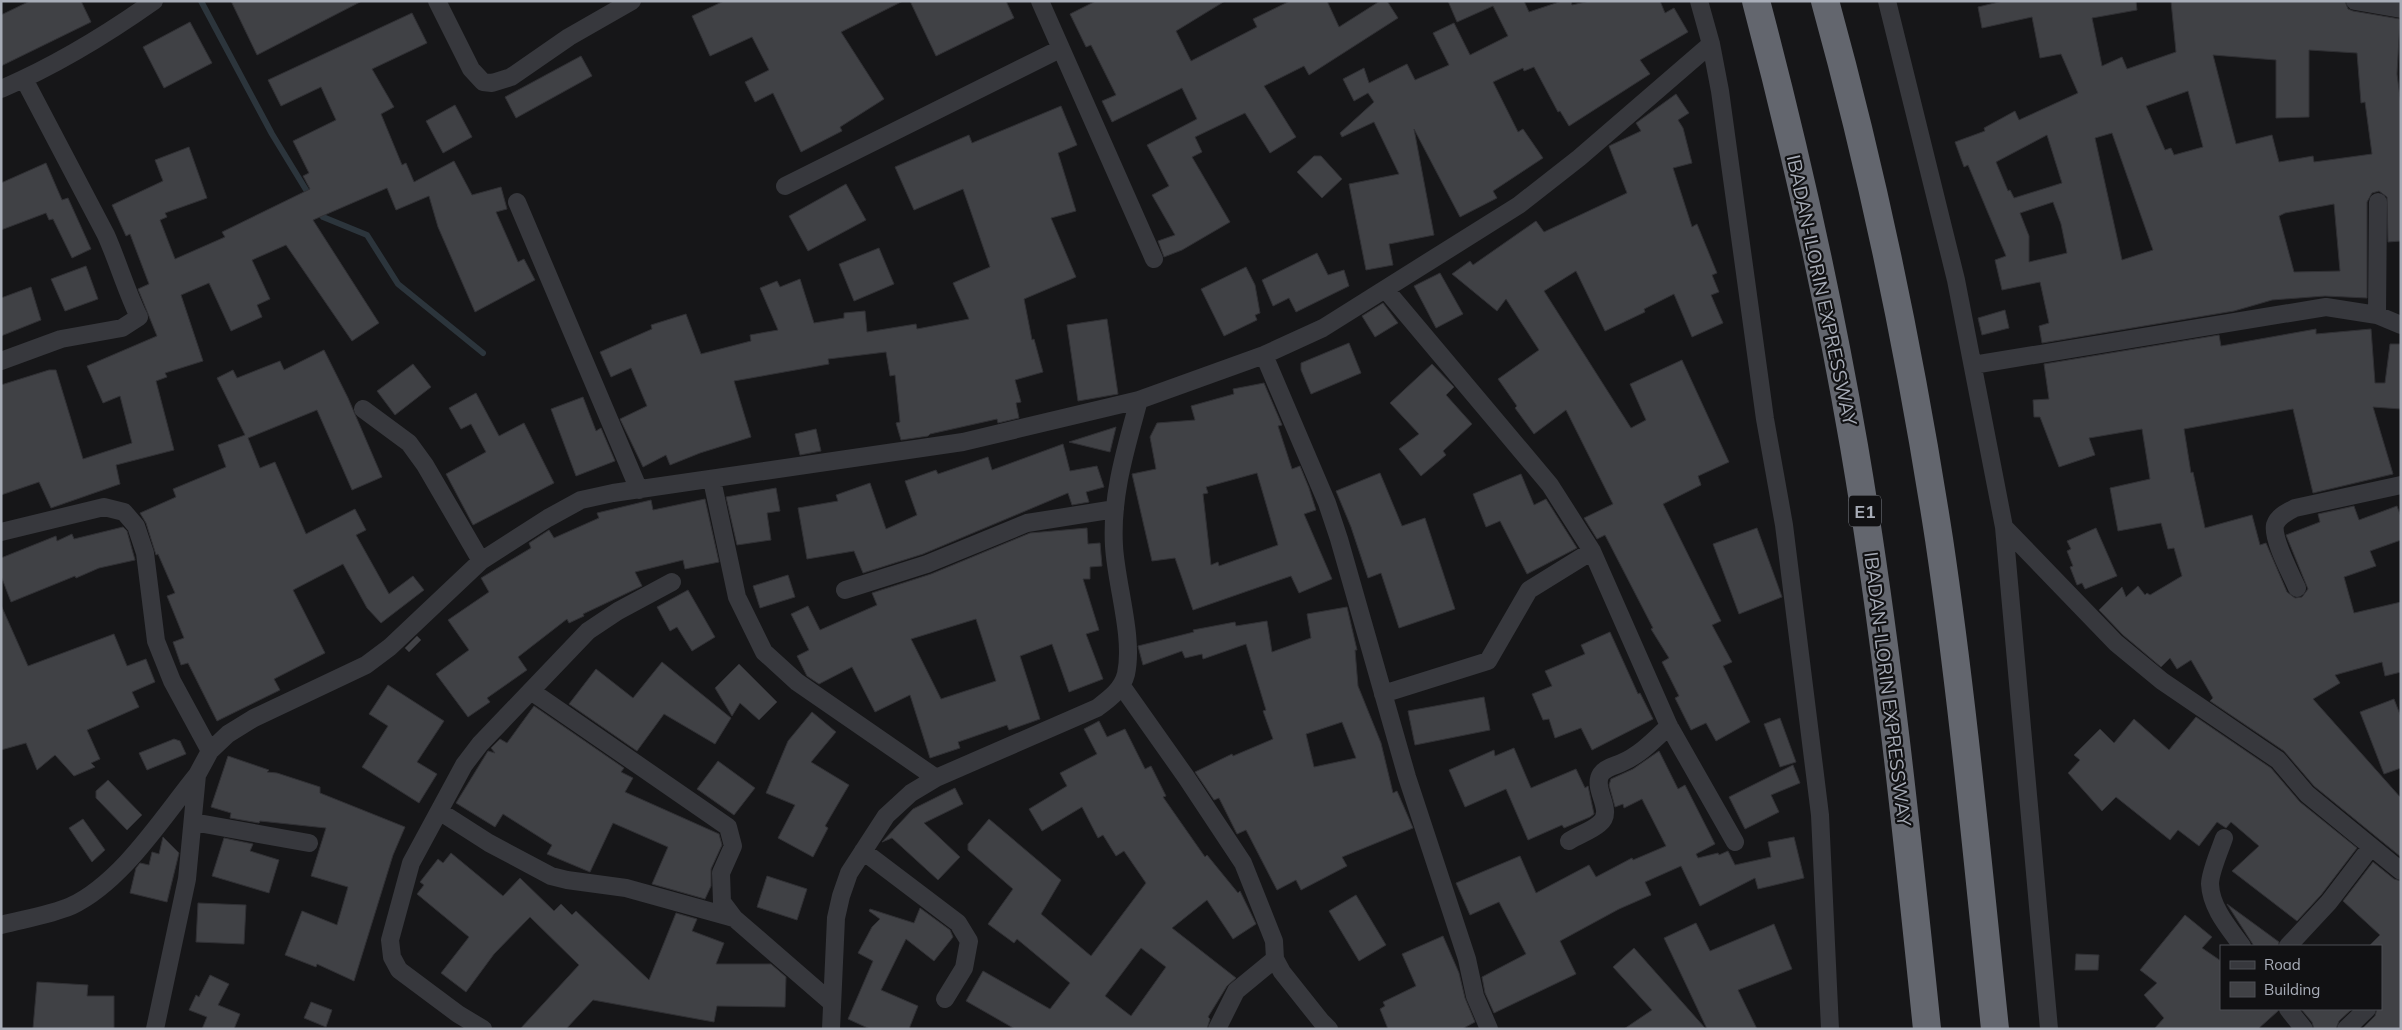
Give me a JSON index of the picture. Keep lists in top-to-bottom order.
{
  "streets": {
    "highway": ["IBADAN-ILORIN EXPRESSWAY", "E1"]
  },
  "legend": ["Road", "Building"]
}
